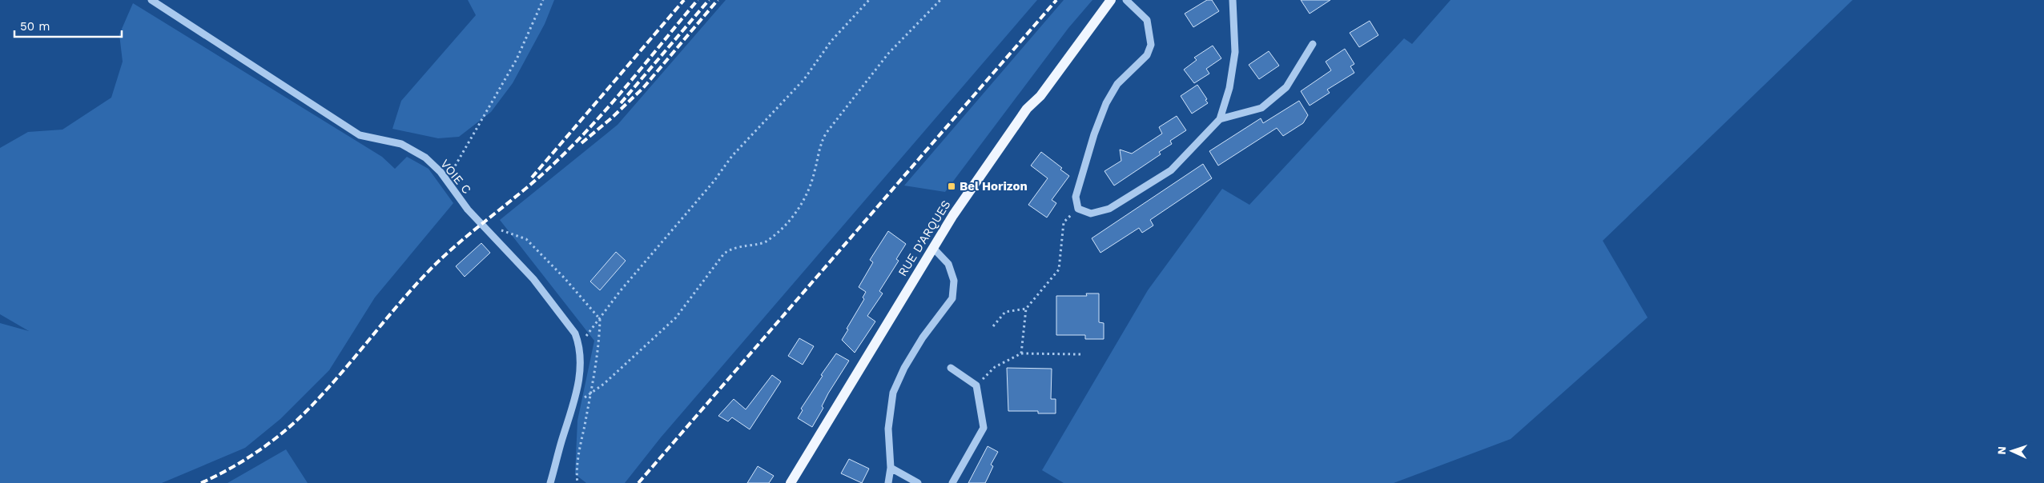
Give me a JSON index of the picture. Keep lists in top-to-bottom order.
{
  "streets": {
    "main road": ["RUE D'ARQUES"],
    "street": ["VOIE C"]
  },
  "places": {
    "transit": ["Bel Horizon"]
  },
  "scale_bar": "50 m",
  "north": "left"
}
